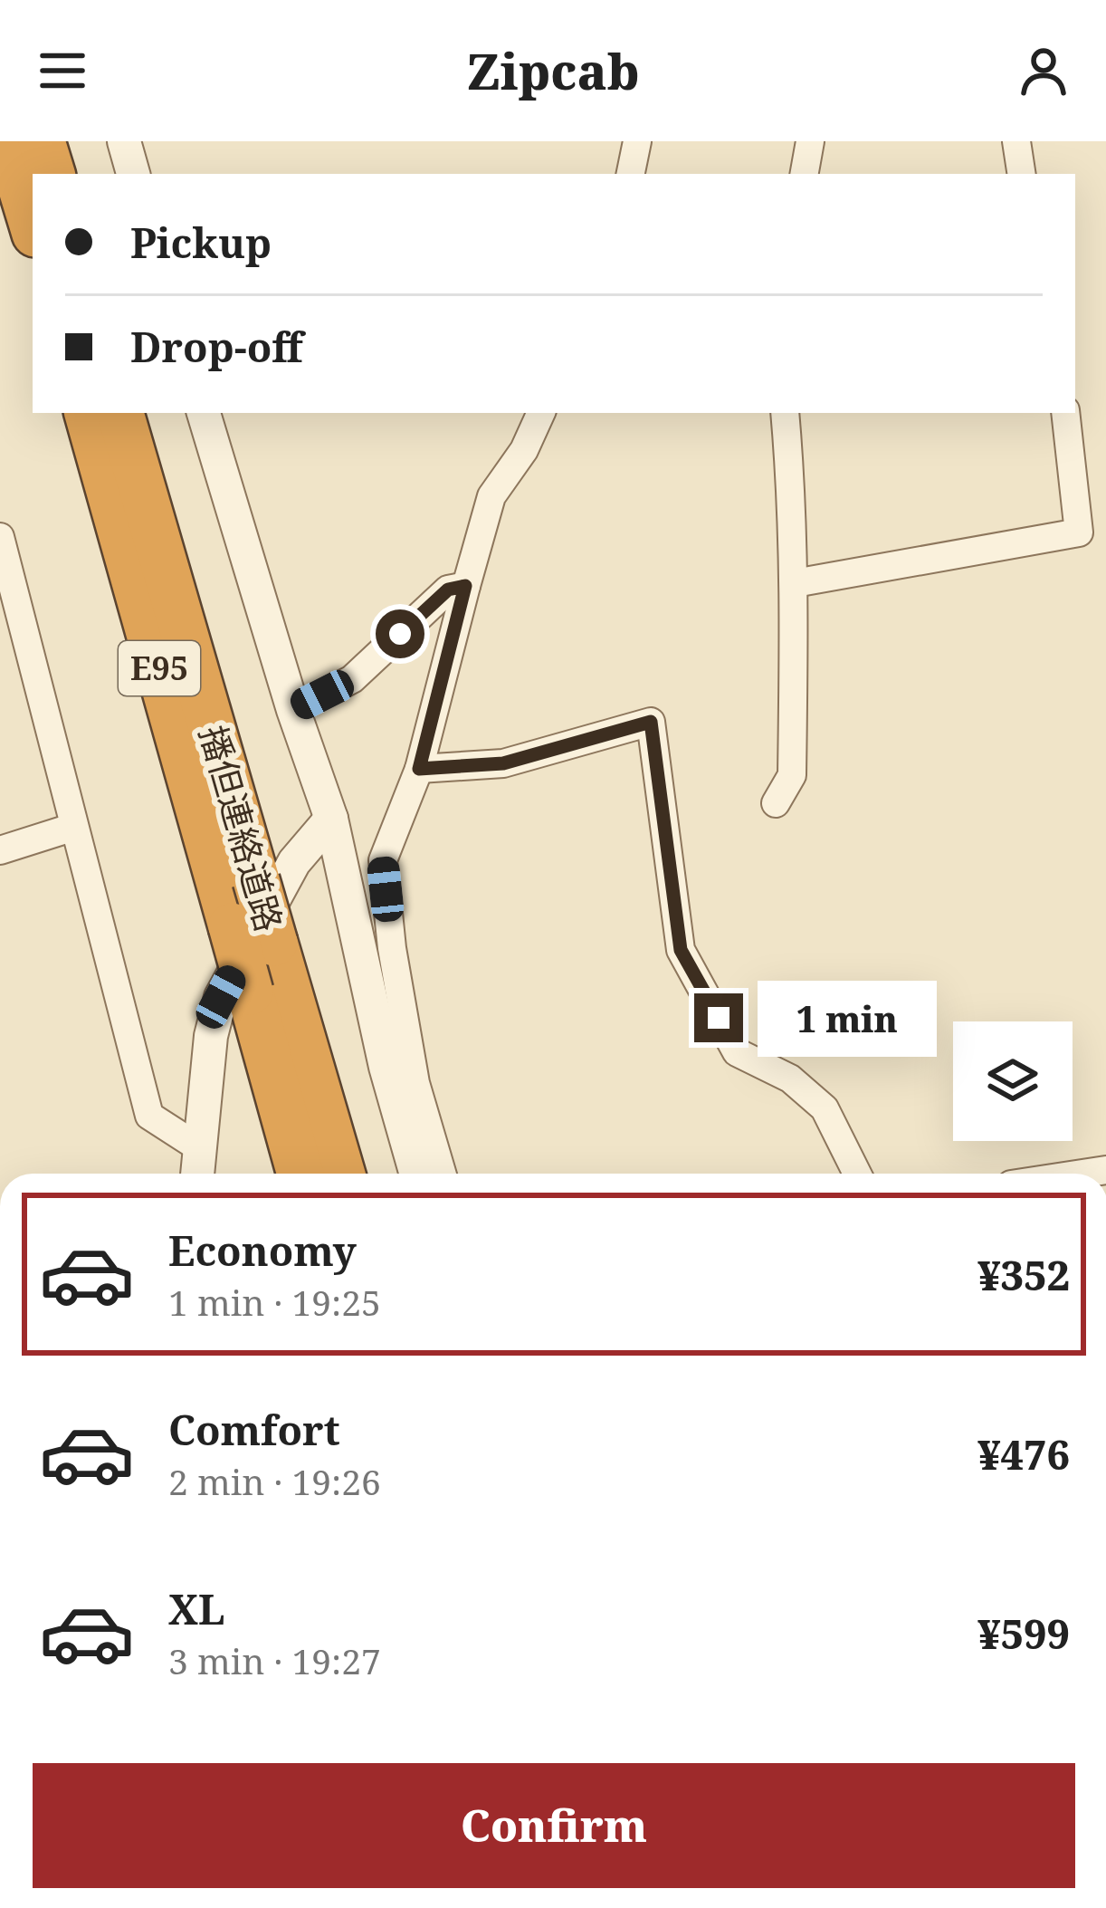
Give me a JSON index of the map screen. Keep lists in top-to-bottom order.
{
  "streets": {
    "highway": ["E95", "播但連絡道路"]
  },
  "page": {
    "header": "Zipcab",
    "banner": ["Pickup", "Drop-off"],
    "bubble": "1 min",
    "list": [
      {
        "name": "Economy",
        "note": "1 min · 19:25",
        "value": "¥352"
      },
      {
        "name": "Comfort",
        "note": "2 min · 19:26",
        "value": "¥476"
      },
      {
        "name": "XL",
        "note": "3 min · 19:27",
        "value": "¥599"
      }
    ],
    "buttons": "Confirm"
  }
}
